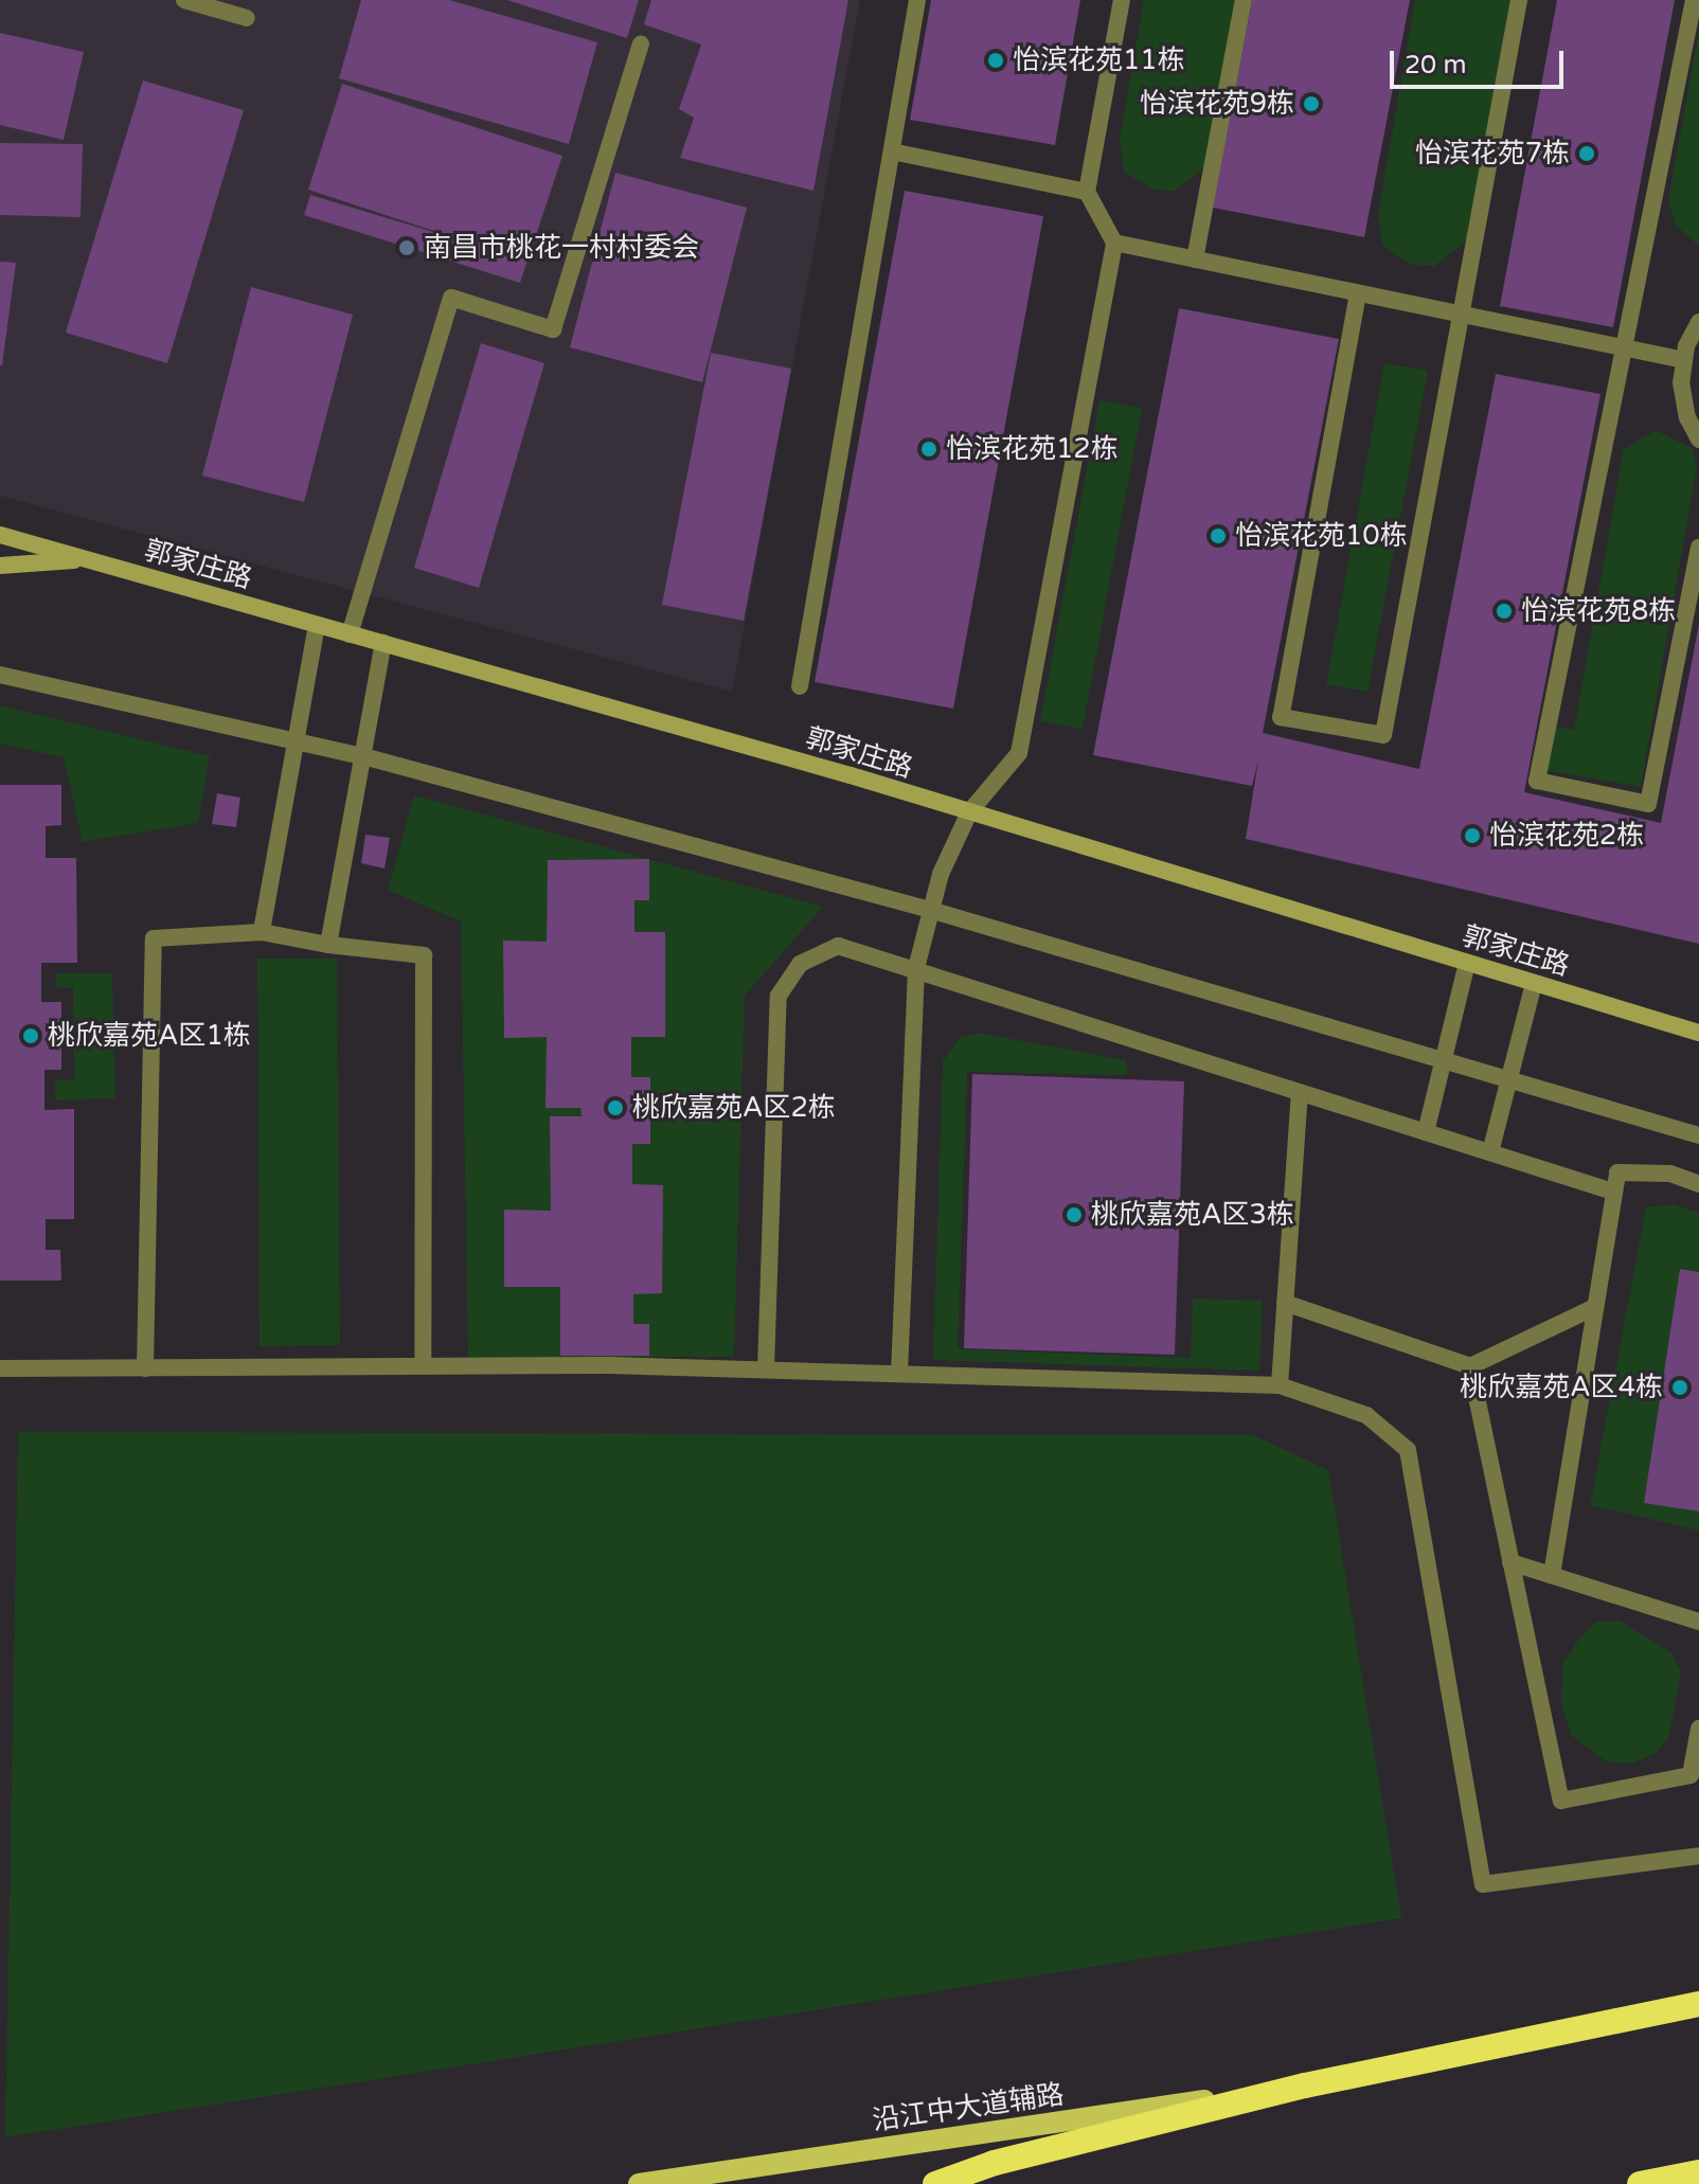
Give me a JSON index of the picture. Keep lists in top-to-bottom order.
{
  "streets": {
    "main road": ["沿江中大道辅路"],
    "street": ["郭家庄路"]
  },
  "places": [
    "怡滨花苑11栋",
    "怡滨花苑9栋",
    "怡滨花苑7栋",
    "南昌市桃花一村村委会",
    "怡滨花苑12栋",
    "怡滨花苑10栋",
    "怡滨花苑8栋",
    "怡滨花苑2栋",
    "桃欣嘉苑A区1栋",
    "桃欣嘉苑A区2栋",
    "桃欣嘉苑A区3栋",
    "桃欣嘉苑A区4栋"
  ],
  "scale_bar": "20 m"
}
